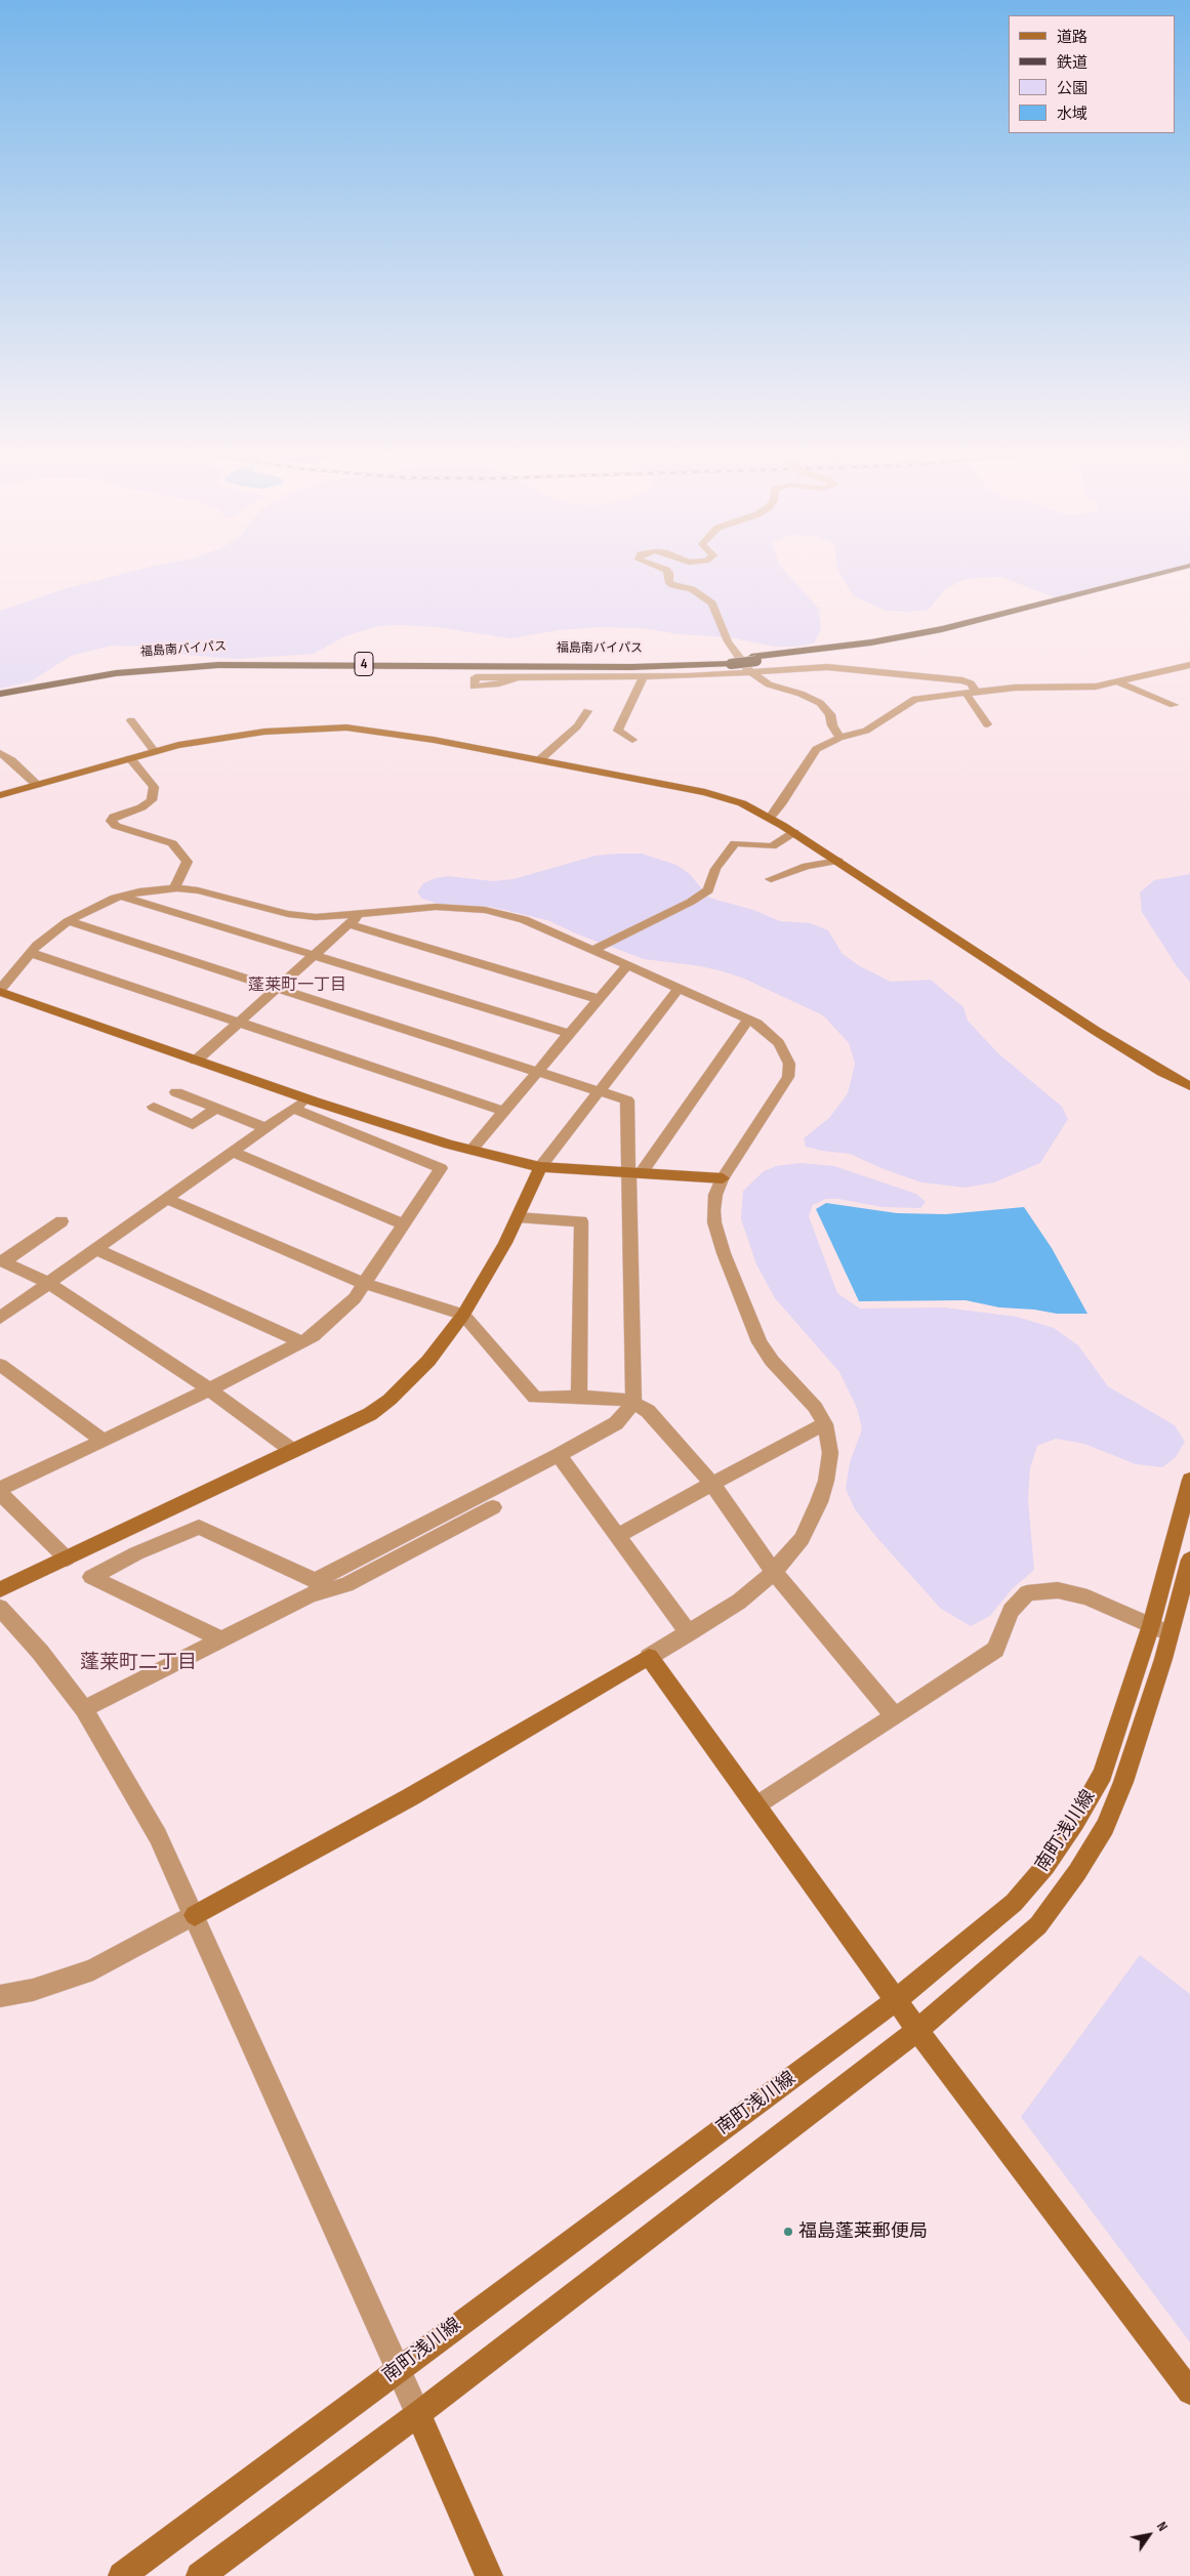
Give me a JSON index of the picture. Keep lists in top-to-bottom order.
{
  "streets": {
    "highway": ["福島南バイパス", "4"],
    "street": ["南町浅川線"]
  },
  "districts": ["蓬莱町一丁目", "蓬莱町二丁目"],
  "places": ["福島蓬莱郵便局"],
  "legend": [
    "道路",
    "鉄道",
    "公園",
    "水域"
  ],
  "north": "top right"
}
